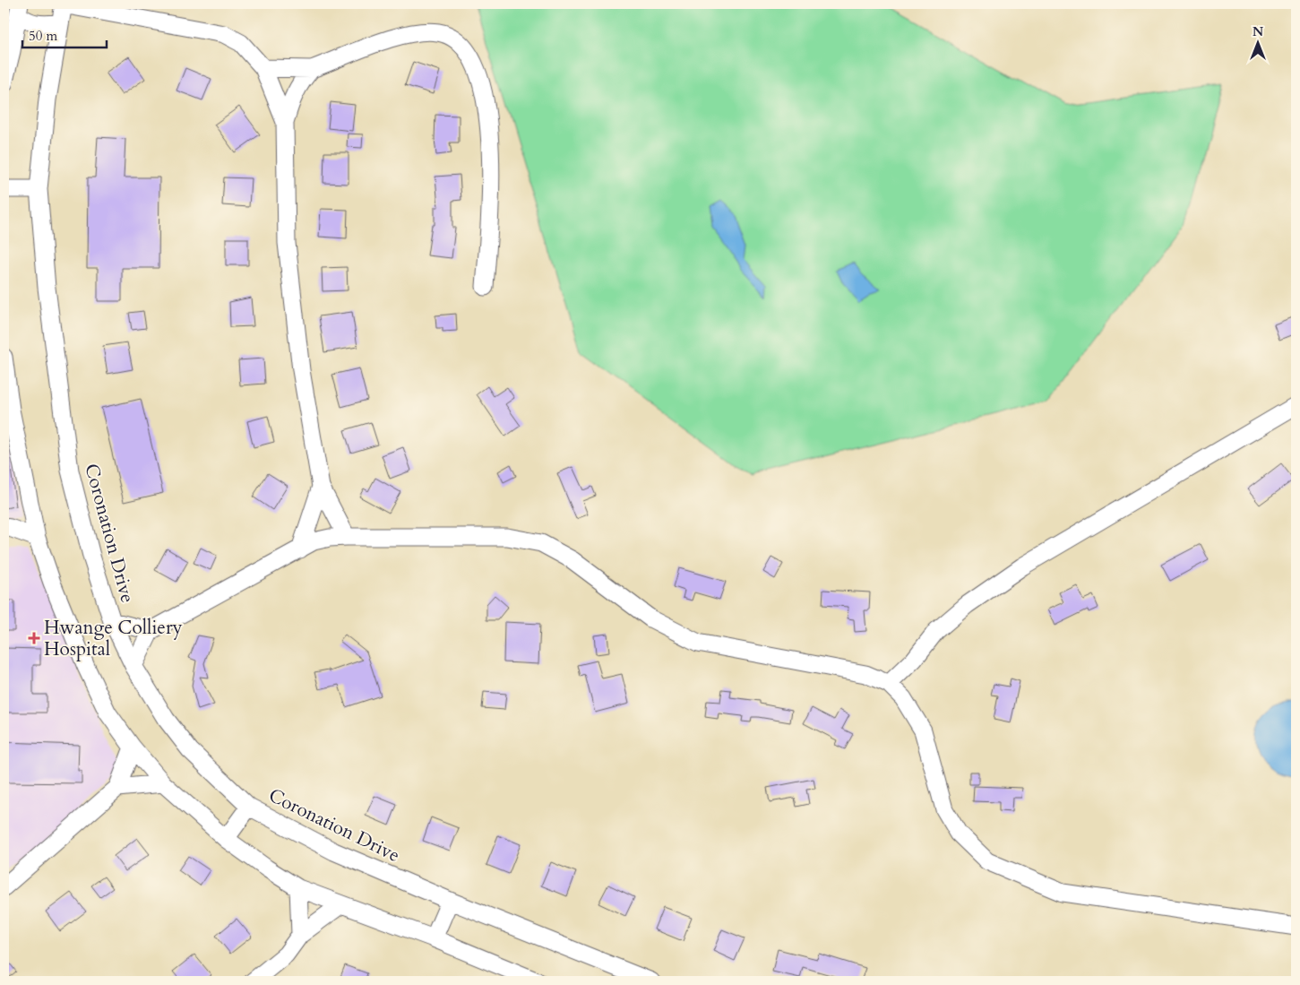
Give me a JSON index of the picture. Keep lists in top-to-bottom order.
{
  "streets": {
    "street": ["Coronation Drive"]
  },
  "places": {
    "health": ["Hwange Colliery Hospital"]
  },
  "scale_bar": "50 m",
  "north": "top"
}
